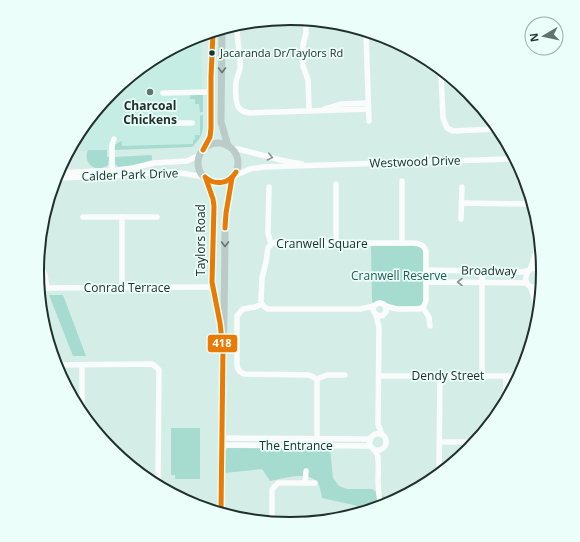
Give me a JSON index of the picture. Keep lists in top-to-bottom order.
{
  "streets": {
    "main road": ["Taylors Road"],
    "street": [
      "Westwood Drive",
      "Calder Park Drive",
      "Cranwell Square",
      "Broadway",
      "Conrad Terrace",
      "Dendy Street",
      "The Entrance"
    ]
  },
  "crossings": [
    ["Westwood Drive", "Calder Park Drive"],
    ["Westwood Drive", "Taylors Road"],
    ["Calder Park Drive", "Taylors Road"],
    ["Taylors Road", "Conrad Terrace"],
    ["Taylors Road", "The Entrance"],
    ["Cranwell Square", "Broadway"]
  ],
  "parks": ["Cranwell Reserve"],
  "places": ["Jacaranda Dr/Taylors Rd", "Charcoal Chickens"],
  "lines": ["transit line 418"],
  "north": "left"
}
